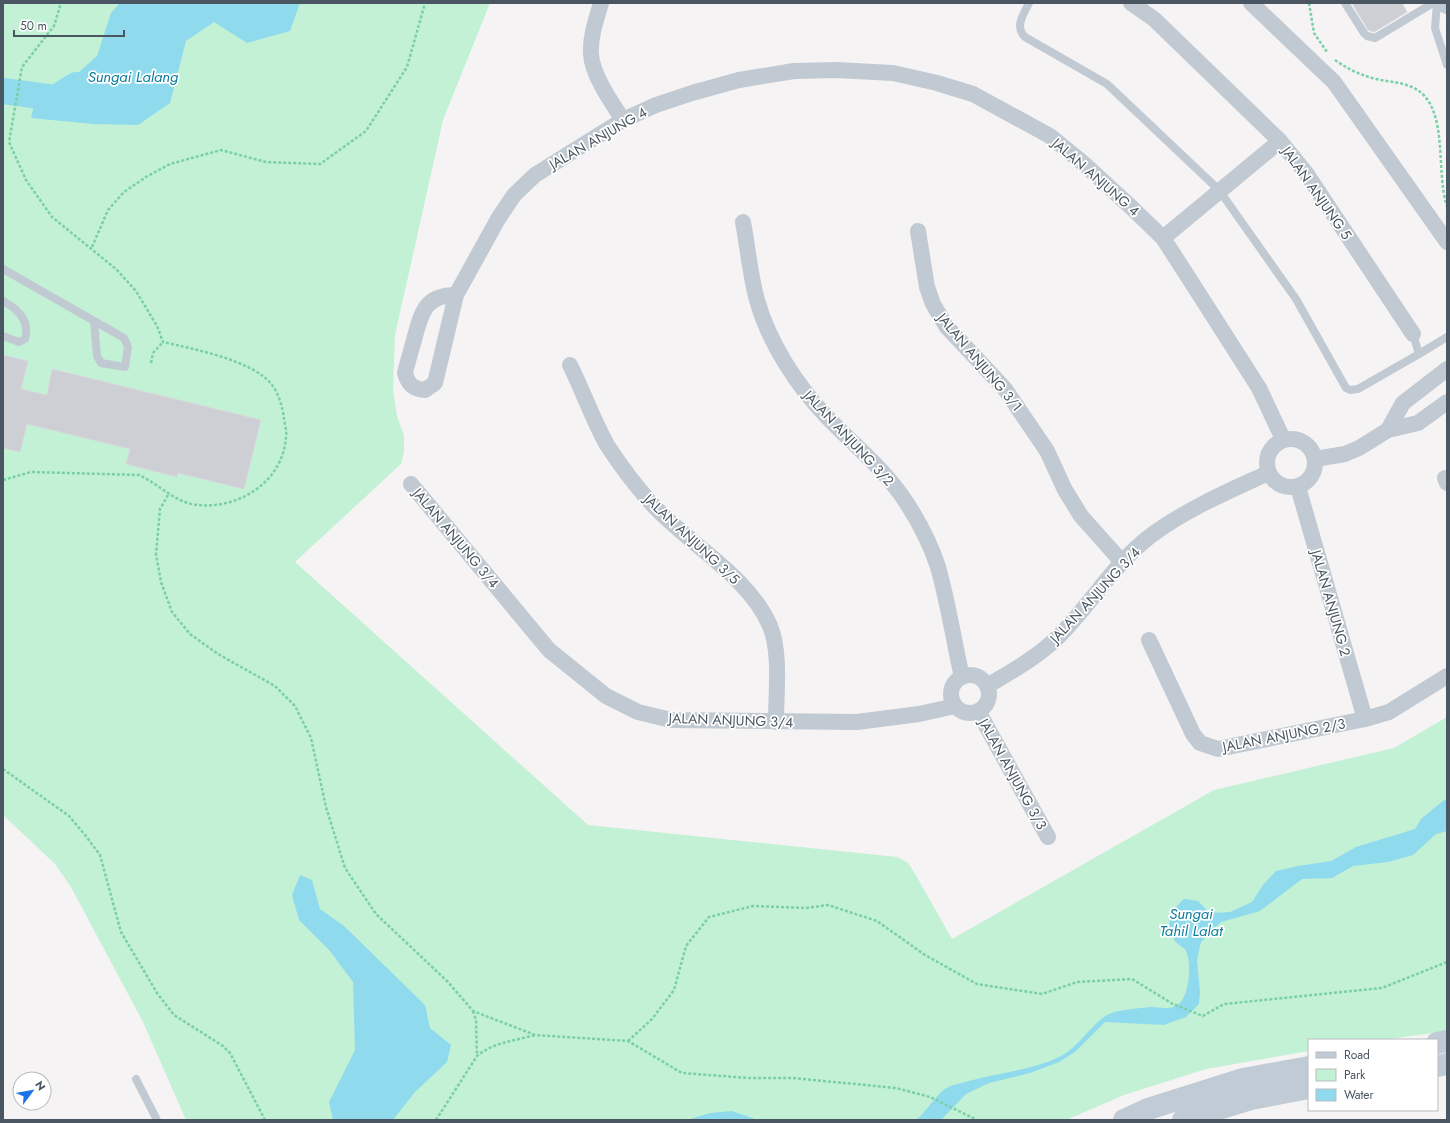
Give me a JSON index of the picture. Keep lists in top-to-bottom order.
{
  "streets": {
    "street": [
      "JALAN ANJUNG 4",
      "JALAN ANJUNG 5",
      "JALAN ANJUNG 3/1",
      "JALAN ANJUNG 3/2",
      "JALAN ANJUNG 3/4",
      "JALAN ANJUNG 3/5",
      "JALAN ANJUNG 2",
      "JALAN ANJUNG 2/3",
      "JALAN ANJUNG 3/3"
    ]
  },
  "crossings": [
    ["JALAN ANJUNG 4", "JALAN ANJUNG 3/4"],
    ["JALAN ANJUNG 4", "JALAN ANJUNG 2"],
    ["JALAN ANJUNG 3/1", "JALAN ANJUNG 3/4"],
    ["JALAN ANJUNG 3/2", "JALAN ANJUNG 3/4"],
    ["JALAN ANJUNG 3/2", "JALAN ANJUNG 3/3"],
    ["JALAN ANJUNG 3/4", "JALAN ANJUNG 3/5"],
    ["JALAN ANJUNG 3/4", "JALAN ANJUNG 2"],
    ["JALAN ANJUNG 3/4", "JALAN ANJUNG 3/3"],
    ["JALAN ANJUNG 2", "JALAN ANJUNG 2/3"]
  ],
  "water": ["Sungai Lalang", "Sungai Tahil Lalat"],
  "legend": ["Road", "Park", "Water"],
  "scale_bar": "50 m",
  "north": "top right"
}
